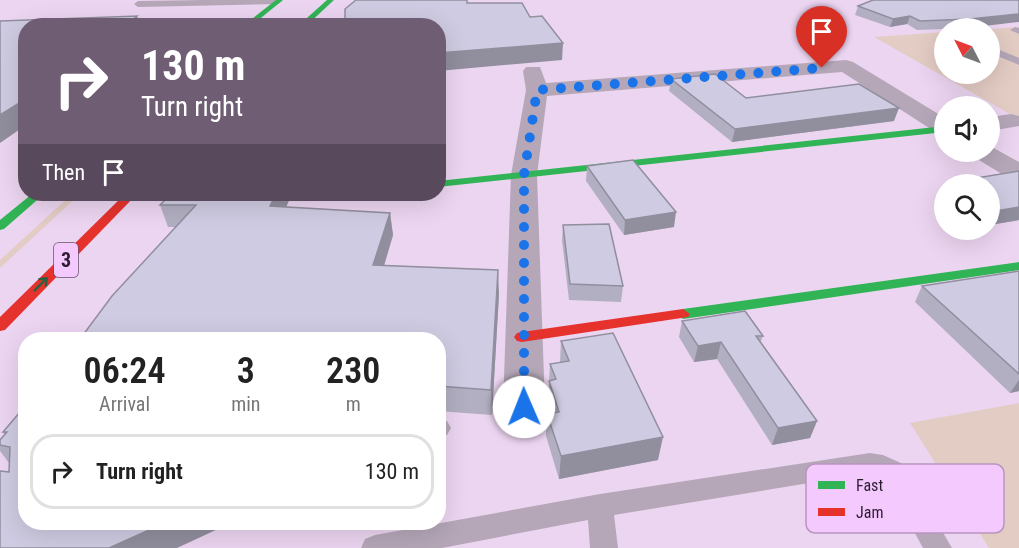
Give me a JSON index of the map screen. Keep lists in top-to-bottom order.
{
  "streets": {
    "main road": ["3"]
  },
  "legend": ["Fast", "Jam"],
  "north": "top left",
  "page": {
    "turn": ["130 m", "Turn right"],
    "then": "Then",
    "eta": [
      "06:24",
      "Arrival",
      "3",
      "min",
      "230",
      "m"
    ],
    "list": [
      {
        "name": "Turn right",
        "value": "130 m"
      }
    ]
  }
}
